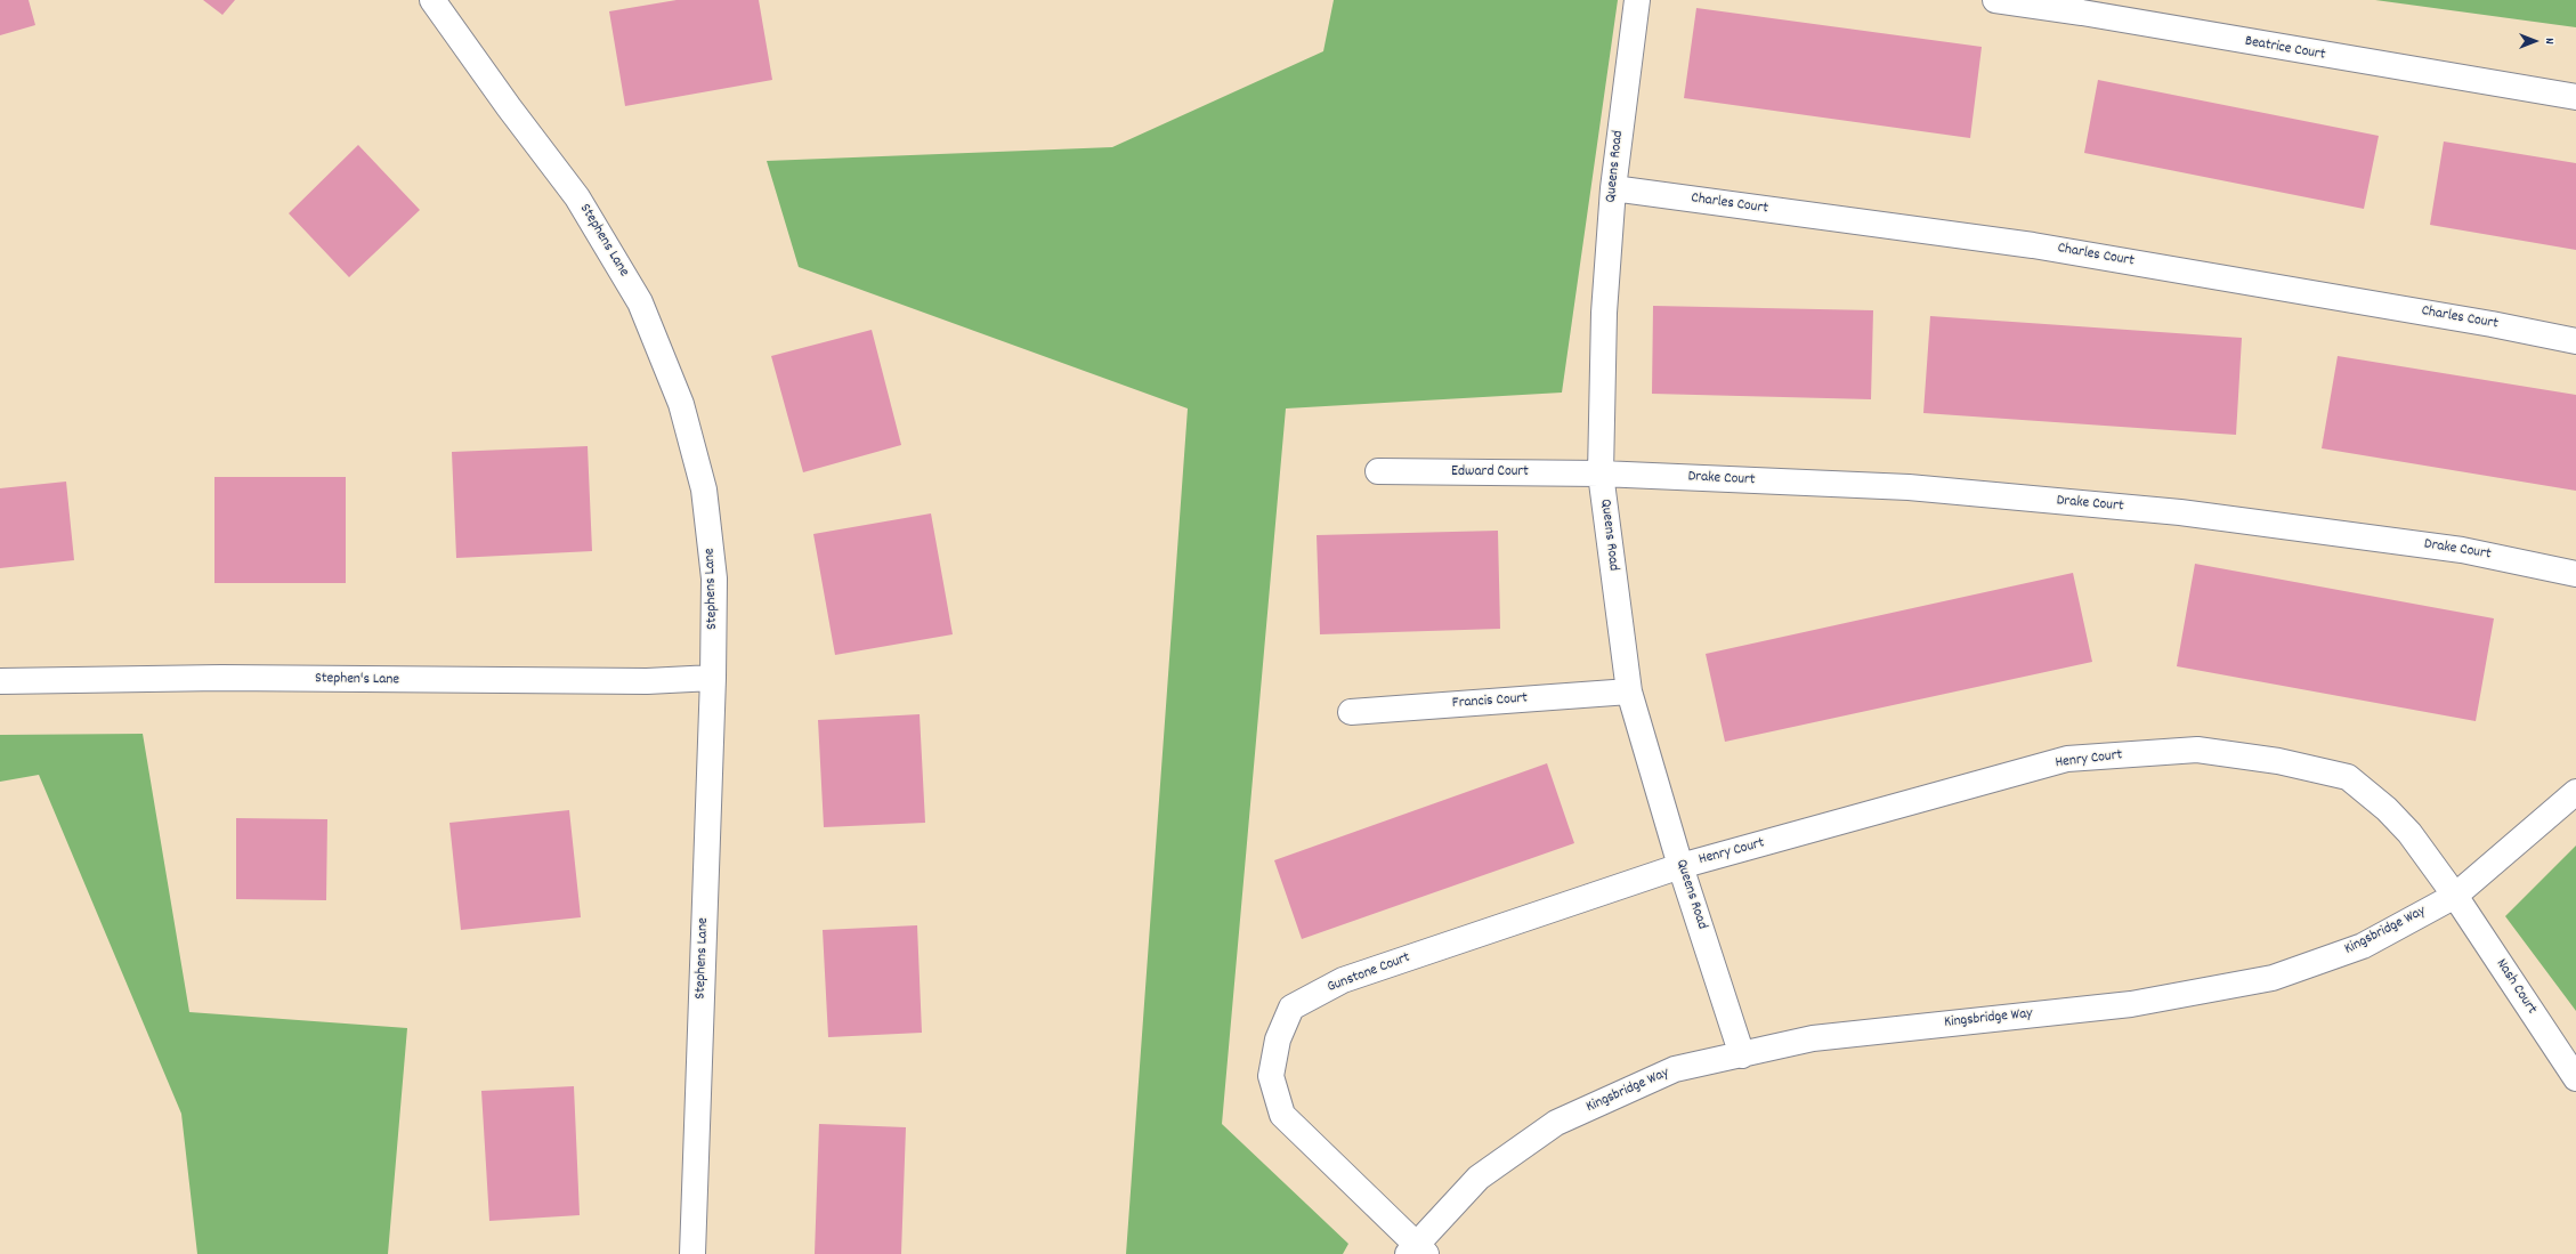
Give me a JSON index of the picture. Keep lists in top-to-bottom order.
{
  "streets": {
    "street": [
      "Beatrice Court",
      "Queens Road",
      "Charles Court",
      "Stephens Lane",
      "Edward Court",
      "Drake Court",
      "Stephen's Lane",
      "Francis Court",
      "Henry Court",
      "Kingsbridge Way",
      "Gunstone Court",
      "Nash Court"
    ]
  },
  "crossings": [
    ["Queens Road", "Charles Court"],
    ["Queens Road", "Edward Court"],
    ["Queens Road", "Drake Court"],
    ["Queens Road", "Francis Court"],
    ["Queens Road", "Henry Court"],
    ["Queens Road", "Kingsbridge Way"],
    ["Queens Road", "Gunstone Court"],
    ["Stephens Lane", "Stephen's Lane"],
    ["Edward Court", "Drake Court"],
    ["Henry Court", "Kingsbridge Way"],
    ["Henry Court", "Gunstone Court"],
    ["Henry Court", "Nash Court"],
    ["Kingsbridge Way", "Gunstone Court"],
    ["Kingsbridge Way", "Nash Court"]
  ],
  "north": "right"
}
